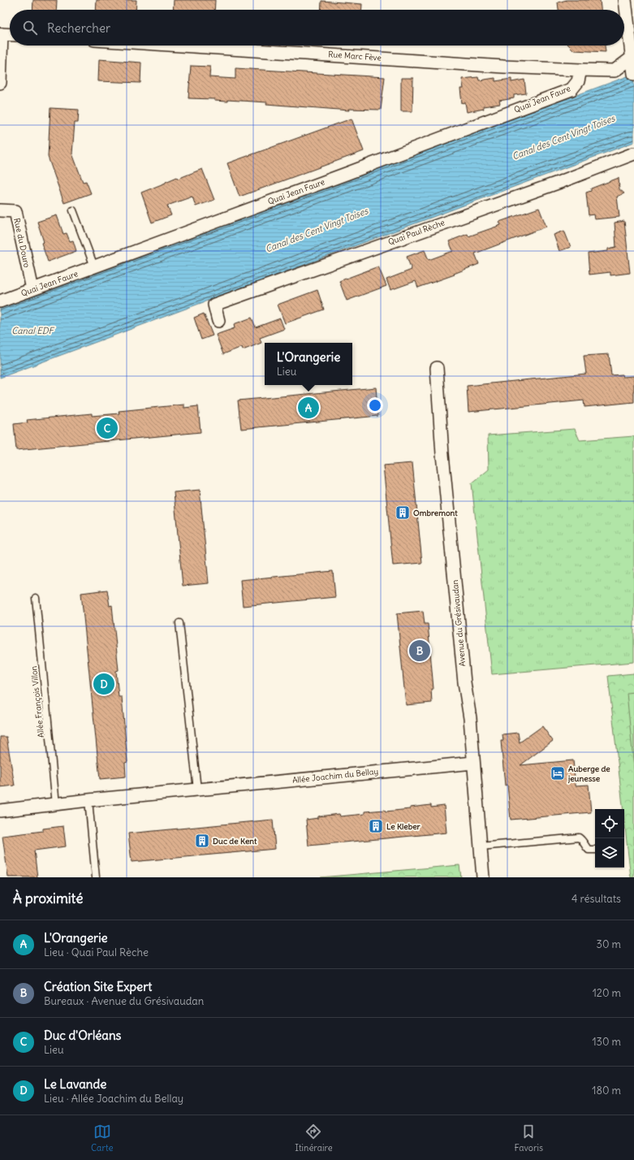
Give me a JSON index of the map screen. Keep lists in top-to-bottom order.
{
  "streets": {
    "street": [
      "Rue Marc Fève",
      "Quai Jean Faure",
      "Quai Paul Rèche",
      "Rue du Douro",
      "Avenue du Grésivaudan",
      "Allée Joachim du Bellay"
    ],
    "lane": ["Allée François Villon"]
  },
  "crossings": [
    ["Rue Marc Fève", "Quai Jean Faure"],
    ["Quai Jean Faure", "Rue du Douro"],
    ["Avenue du Grésivaudan", "Allée Joachim du Bellay"],
    ["Allée François Villon", "Allée Joachim du Bellay"]
  ],
  "water": ["Canal des Cent Vingt Toises", "Canal EDF"],
  "places": {
    "building": ["Ombremont", "Le Kleber", "Duc de Kent"],
    "hotel": ["Auberge de jeunesse"]
  },
  "page": {
    "search": "Rechercher",
    "popup": ["L'Orangerie", "Lieu"],
    "pins": [
      "A",
      "C",
      "B",
      "D"
    ],
    "heading": ["À proximité", "4 résultats"],
    "list": [
      {
        "mark": "A",
        "name": "L'Orangerie",
        "note": "Lieu · Quai Paul Rèche",
        "value": "30 m"
      },
      {
        "mark": "B",
        "name": "Création Site Expert",
        "note": "Bureaux · Avenue du Grésivaudan",
        "value": "120 m"
      },
      {
        "mark": "C",
        "name": "Duc d'Orléans",
        "note": "Lieu",
        "value": "130 m"
      },
      {
        "mark": "D",
        "name": "Le Lavande",
        "note": "Lieu · Allée Joachim du Bellay",
        "value": "180 m"
      }
    ],
    "nav": ["Carte", "Itinéraire", "Favoris"]
  }
}
